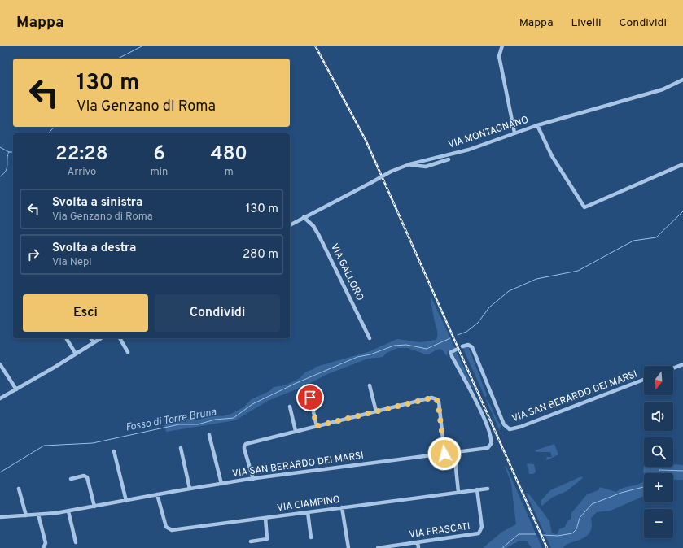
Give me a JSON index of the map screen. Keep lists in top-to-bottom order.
{
  "streets": {
    "street": [
      "VIA MONTAGNANO",
      "VIA GALLORO",
      "VIA SAN BERARDO DEI MARSI",
      "VIA CIAMPINO",
      "VIA FRASCATI"
    ]
  },
  "crossings": [
    ["VIA MONTAGNANO", "VIA GALLORO"],
    ["VIA SAN BERARDO DEI MARSI", "VIA CIAMPINO"],
    ["VIA CIAMPINO", "VIA FRASCATI"]
  ],
  "water": ["Fosso di Torre Bruna"],
  "north": "bottom",
  "page": {
    "header": "Mappa",
    "nav": ["Mappa", "Livelli", "Condividi"],
    "turn": ["130 m", "Via Genzano di Roma"],
    "eta": [
      "22:28",
      "Arrivo",
      "6",
      "min",
      "480",
      "m"
    ],
    "list": [
      {
        "name": "Svolta a sinistra",
        "note": "Via Genzano di Roma",
        "value": "130 m"
      },
      {
        "name": "Svolta a destra",
        "note": "Via Nepi",
        "value": "280 m"
      }
    ],
    "buttons": ["Esci", "Condividi"],
    "map_buttons": ["+", "−"]
  }
}
